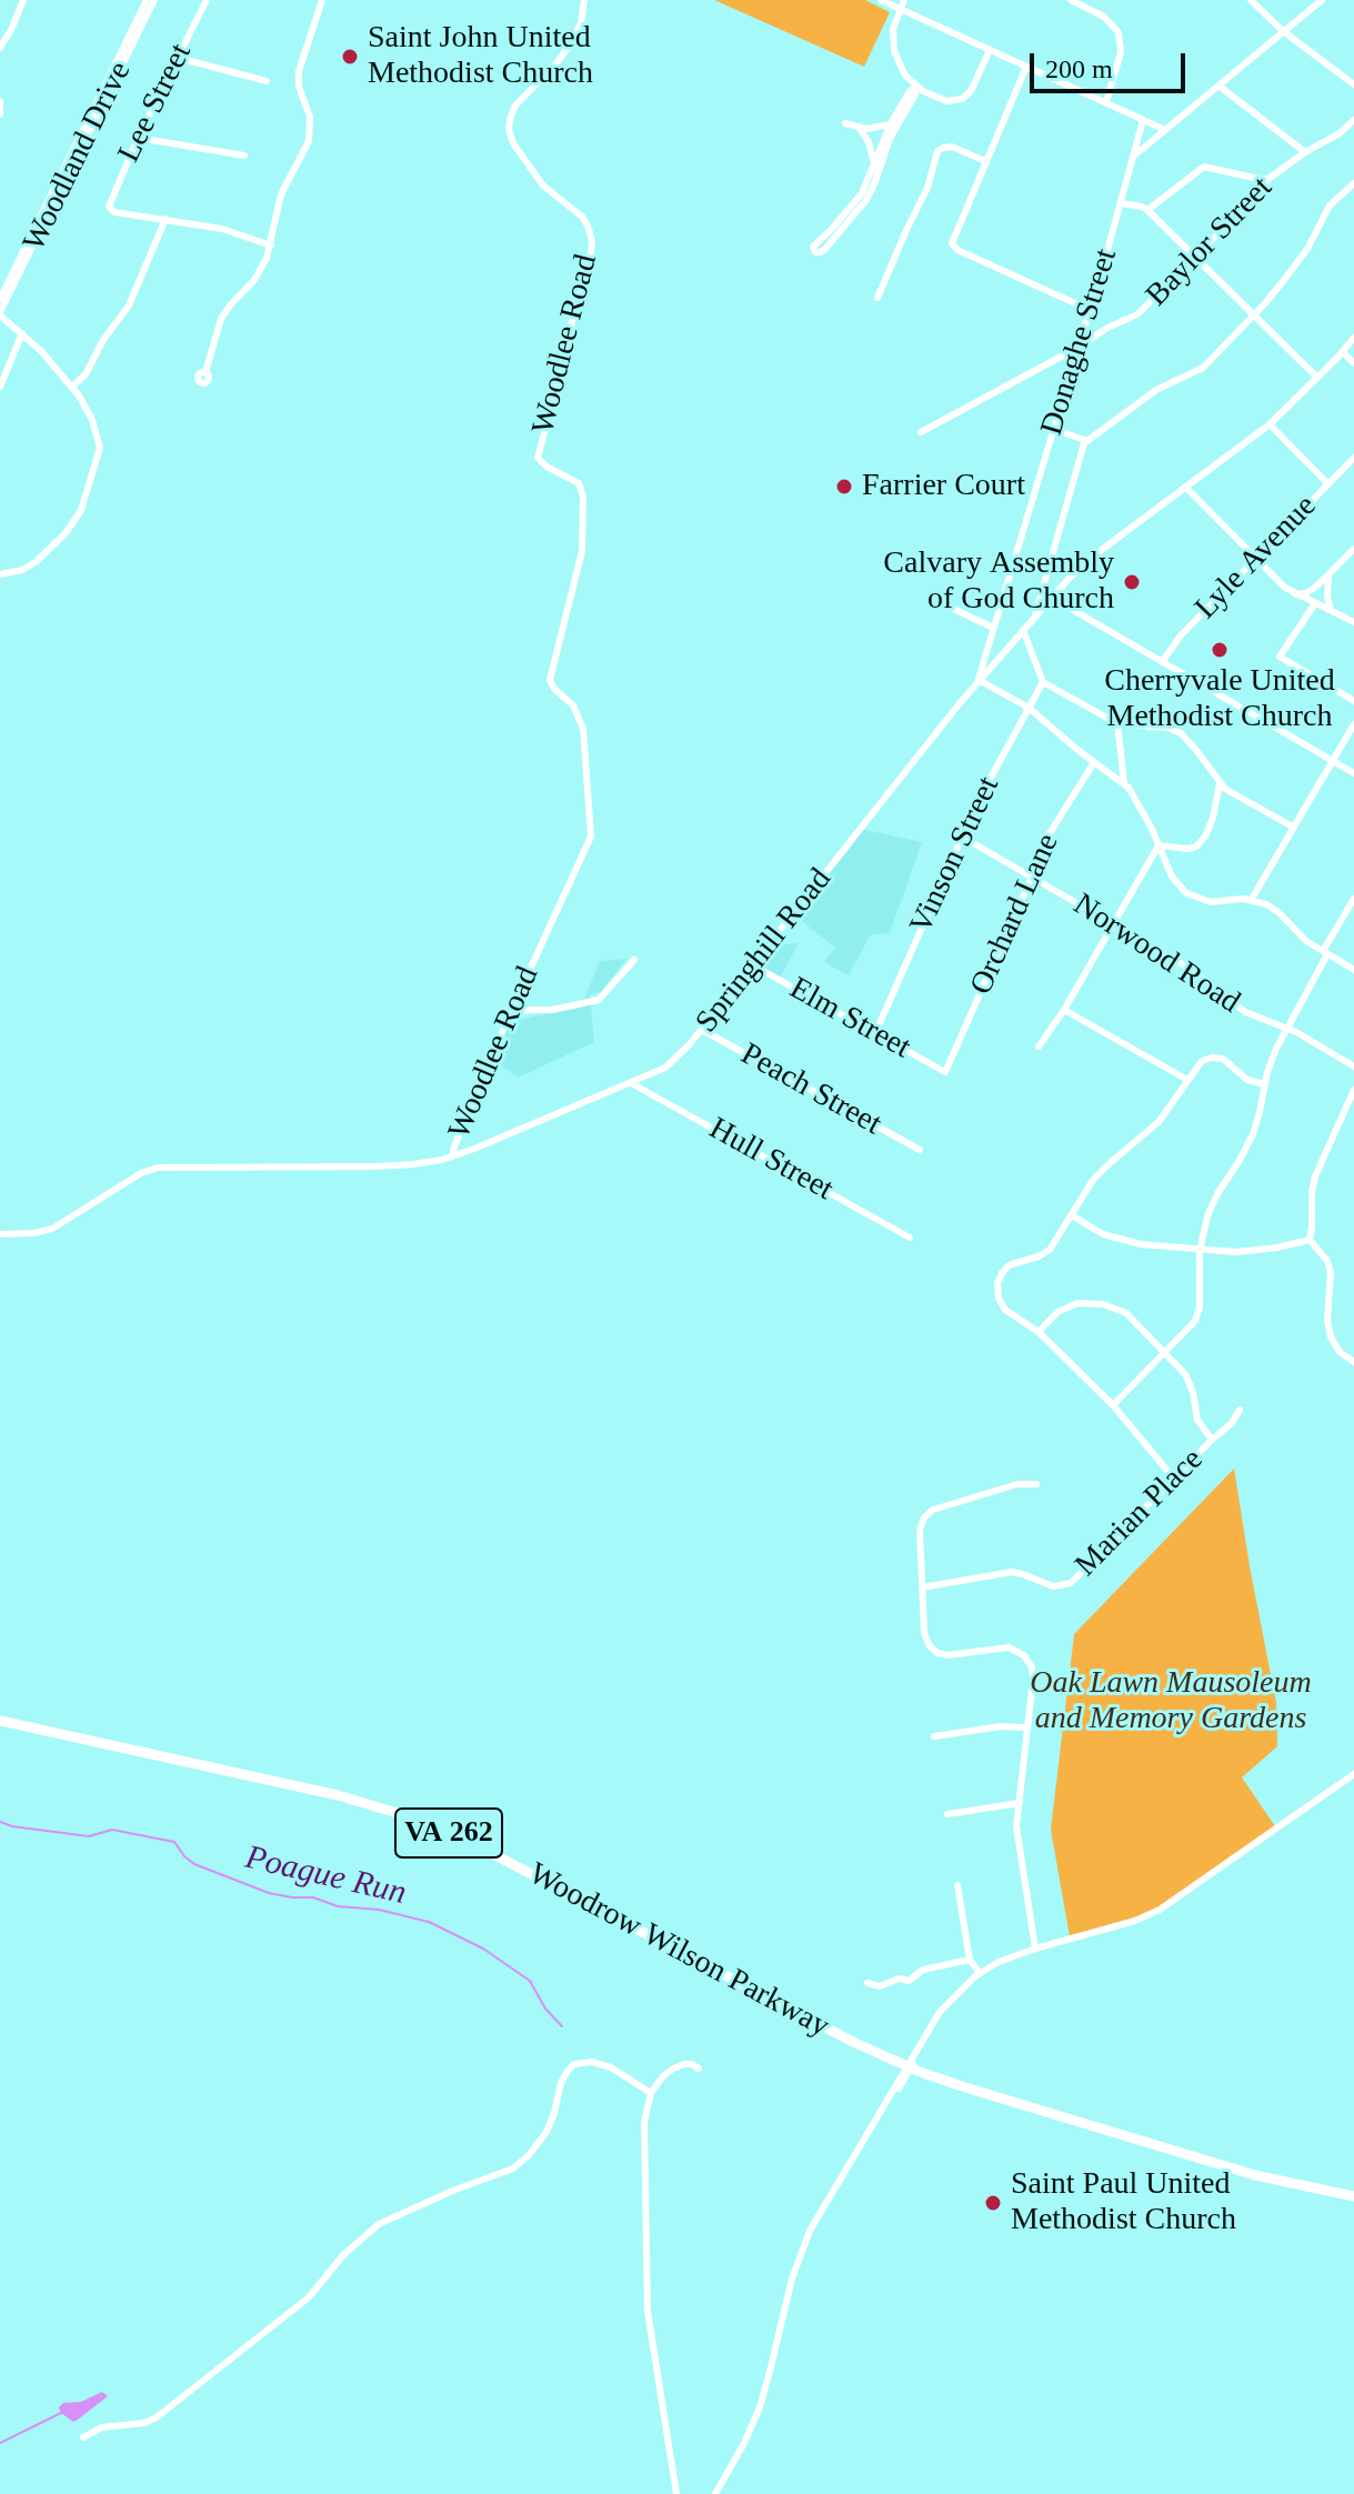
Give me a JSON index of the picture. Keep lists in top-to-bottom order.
{
  "streets": {
    "highway": ["VA 262", "Woodrow Wilson Parkway"],
    "street": [
      "Lee Street",
      "Woodland Drive",
      "Baylor Street",
      "Donaghe Street",
      "Woodlee Road",
      "Lyle Avenue",
      "Vinson Street",
      "Orchard Lane",
      "Springhill Road",
      "Norwood Road",
      "Elm Street",
      "Peach Street",
      "Hull Street",
      "Marian Place"
    ]
  },
  "crossings": [
    ["Baylor Street", "Donaghe Street"],
    ["Donaghe Street", "Springhill Road"],
    ["Woodlee Road", "Springhill Road"],
    ["Vinson Street", "Norwood Road"],
    ["Vinson Street", "Elm Street"],
    ["Orchard Lane", "Norwood Road"],
    ["Orchard Lane", "Elm Street"],
    ["Springhill Road", "Elm Street"],
    ["Springhill Road", "Peach Street"],
    ["Springhill Road", "Hull Street"]
  ],
  "water": ["Poague Run"],
  "parks": ["Oak Lawn Mausoleum and Memory Gardens"],
  "places": [
    "Saint John United Methodist Church",
    "Farrier Court",
    "Calvary Assembly of God Church",
    "Cherryvale United Methodist Church",
    "Saint Paul United Methodist Church"
  ],
  "scale_bar": "200 m"
}
